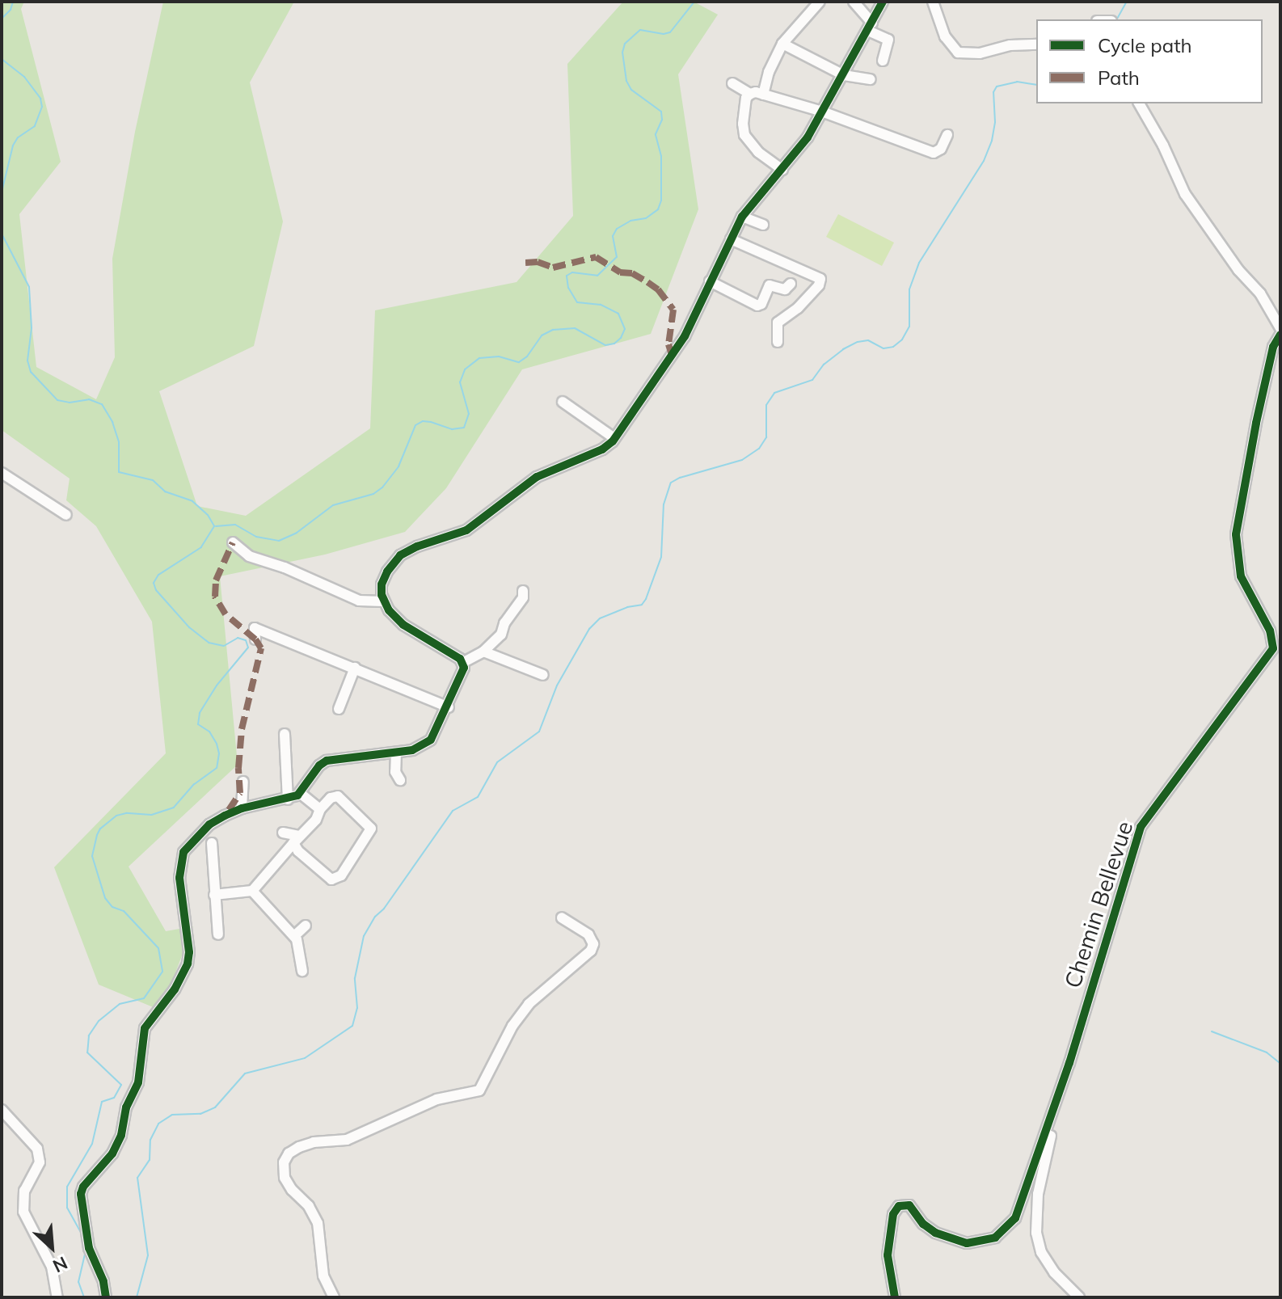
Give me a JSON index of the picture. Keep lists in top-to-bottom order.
{
  "streets": {
    "street": ["Chemin Bellevue"]
  },
  "legend": ["Cycle path", "Path"],
  "north": "bottom right"
}
